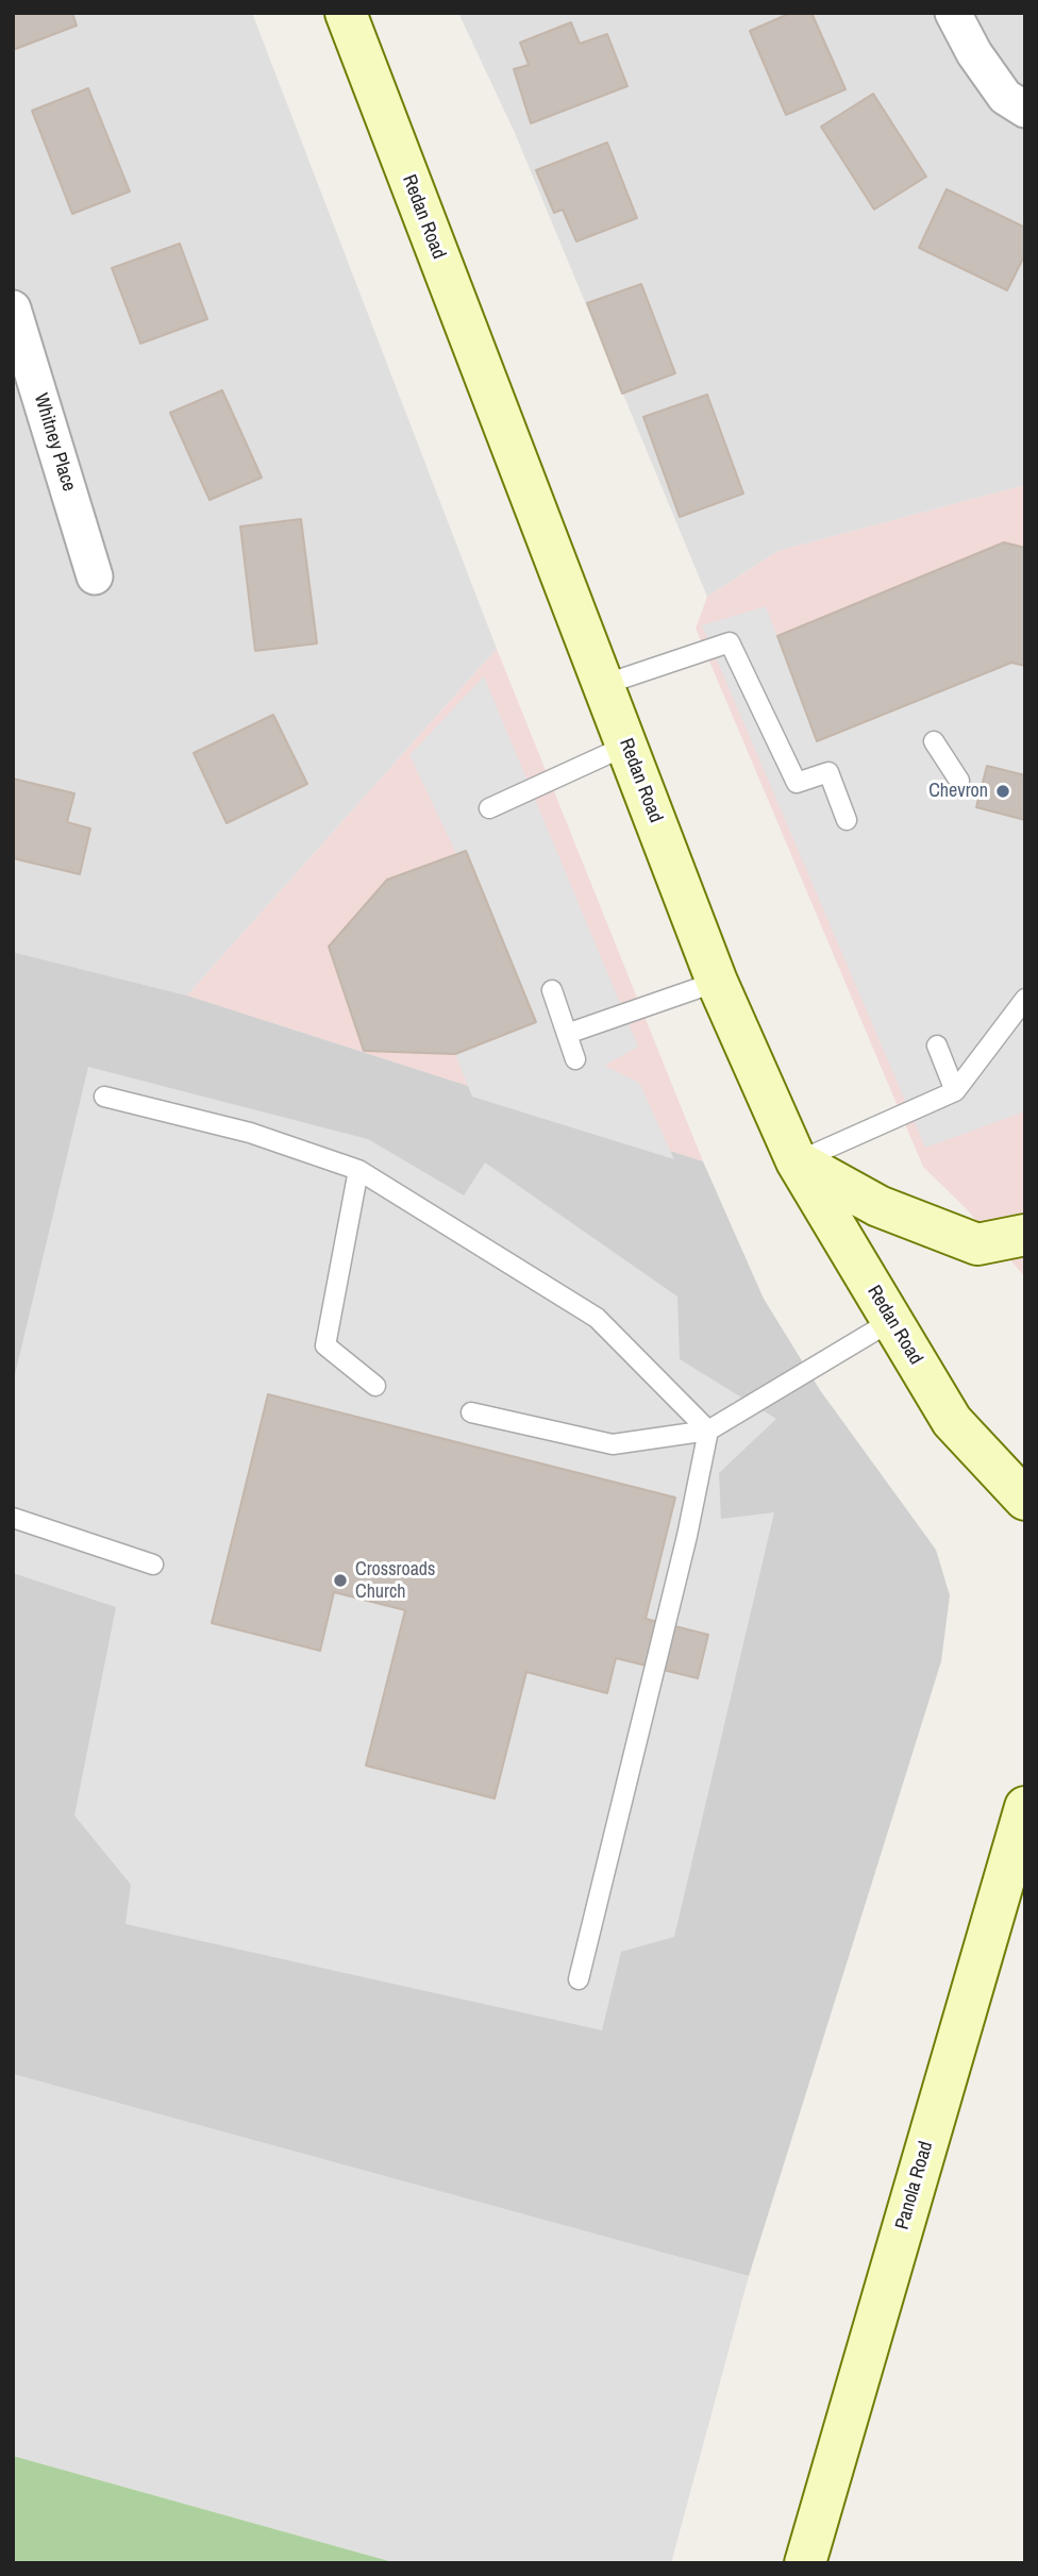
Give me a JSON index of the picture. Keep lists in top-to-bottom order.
{
  "streets": {
    "main road": ["Redan Road", "Panola Road"],
    "street": ["Whitney Place"]
  },
  "places": ["Chevron", "Crossroads Church"]
}
